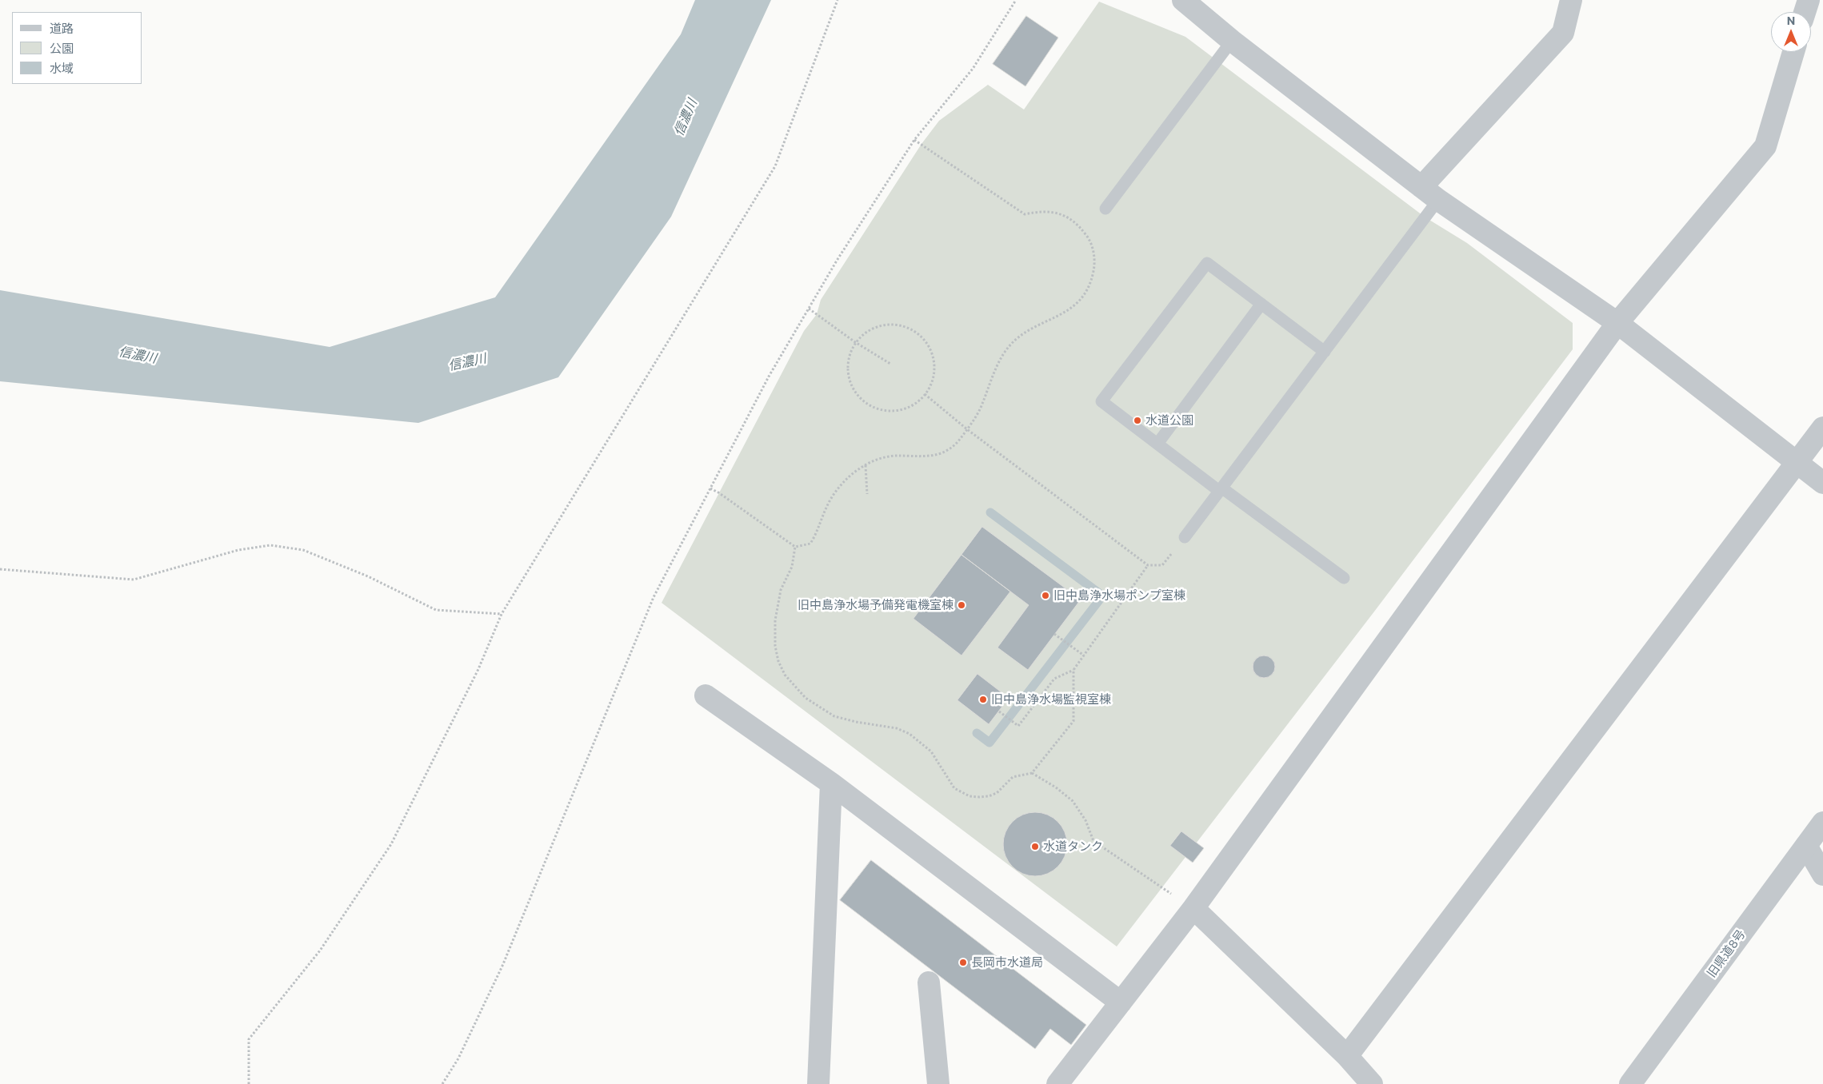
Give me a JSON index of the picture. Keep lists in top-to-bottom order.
{
  "streets": {
    "street": ["旧県道8号"]
  },
  "water": ["信濃川"],
  "places": [
    "水道公園",
    "旧中島浄水場ポンプ室棟",
    "旧中島浄水場予備発電機室棟",
    "旧中島浄水場監視室棟",
    "水道タンク",
    "長岡市水道局"
  ],
  "legend": ["道路", "公園", "水域"],
  "north": "top"
}
